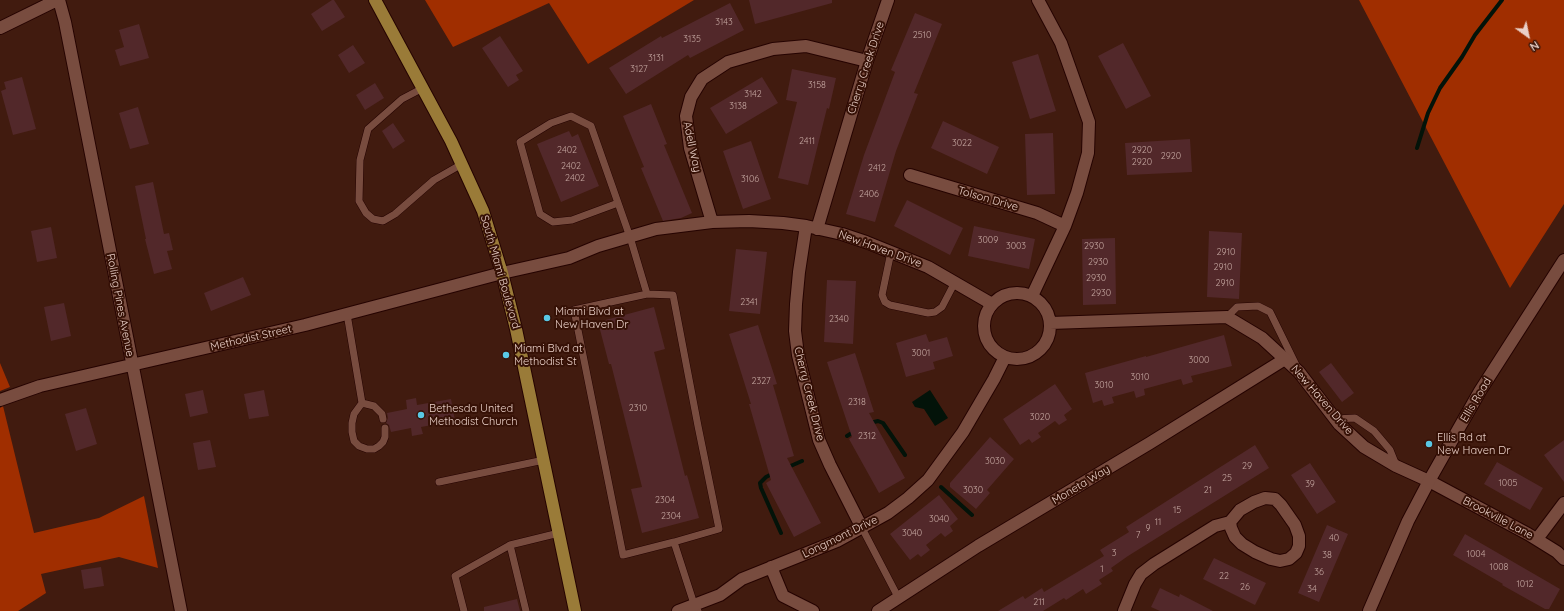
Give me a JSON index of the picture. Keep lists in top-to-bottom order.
{
  "streets": {
    "main road": ["South Miami Boulevard"],
    "street": [
      "Cherry Creek Drive",
      "Adell Way",
      "Tolson Drive",
      "New Haven Drive",
      "Rolling Pines Avenue",
      "Methodist Street",
      "Ellis Road",
      "Moneta Way",
      "Brookville Lane",
      "Longmont Drive"
    ]
  },
  "crossings": [
    ["Cherry Creek Drive", "Adell Way"],
    ["Cherry Creek Drive", "New Haven Drive"],
    ["Cherry Creek Drive", "Longmont Drive"],
    ["Adell Way", "New Haven Drive"],
    ["New Haven Drive", "South Miami Boulevard"],
    ["New Haven Drive", "Methodist Street"],
    ["New Haven Drive", "Ellis Road"],
    ["New Haven Drive", "Moneta Way"],
    ["New Haven Drive", "Brookville Lane"],
    ["New Haven Drive", "Longmont Drive"],
    ["South Miami Boulevard", "Methodist Street"],
    ["Rolling Pines Avenue", "Methodist Street"],
    ["Ellis Road", "Brookville Lane"]
  ],
  "places": [
    "Miami Blvd at New Haven Dr",
    "Miami Blvd at Methodist St",
    "Bethesda United Methodist Church",
    "Ellis Rd at New Haven Dr"
  ],
  "house_numbers": [
    "3143",
    "2510",
    "3135",
    "3131",
    "3127",
    "3158",
    "3142",
    "3138",
    "2411",
    "3022",
    "2402",
    "2920",
    "2920",
    "2920",
    "2402",
    "2412",
    "2402",
    "3106",
    "2406",
    "3009",
    "3003",
    "2930",
    "2910",
    "2930",
    "2910",
    "2930",
    "2910",
    "2930",
    "2341",
    "2340",
    "3001",
    "3000",
    "3010",
    "2327",
    "3010",
    "2318",
    "2310",
    "3020",
    "2312",
    "3030",
    "29",
    "25",
    "1005",
    "39",
    "3030",
    "21",
    "2304",
    "15",
    "2304",
    "3040",
    "11",
    "9",
    "3040",
    "7",
    "40",
    "3",
    "1004",
    "38",
    "1008",
    "1",
    "36",
    "22",
    "1012",
    "26",
    "34",
    "211"
  ],
  "north": "bottom right"
}
